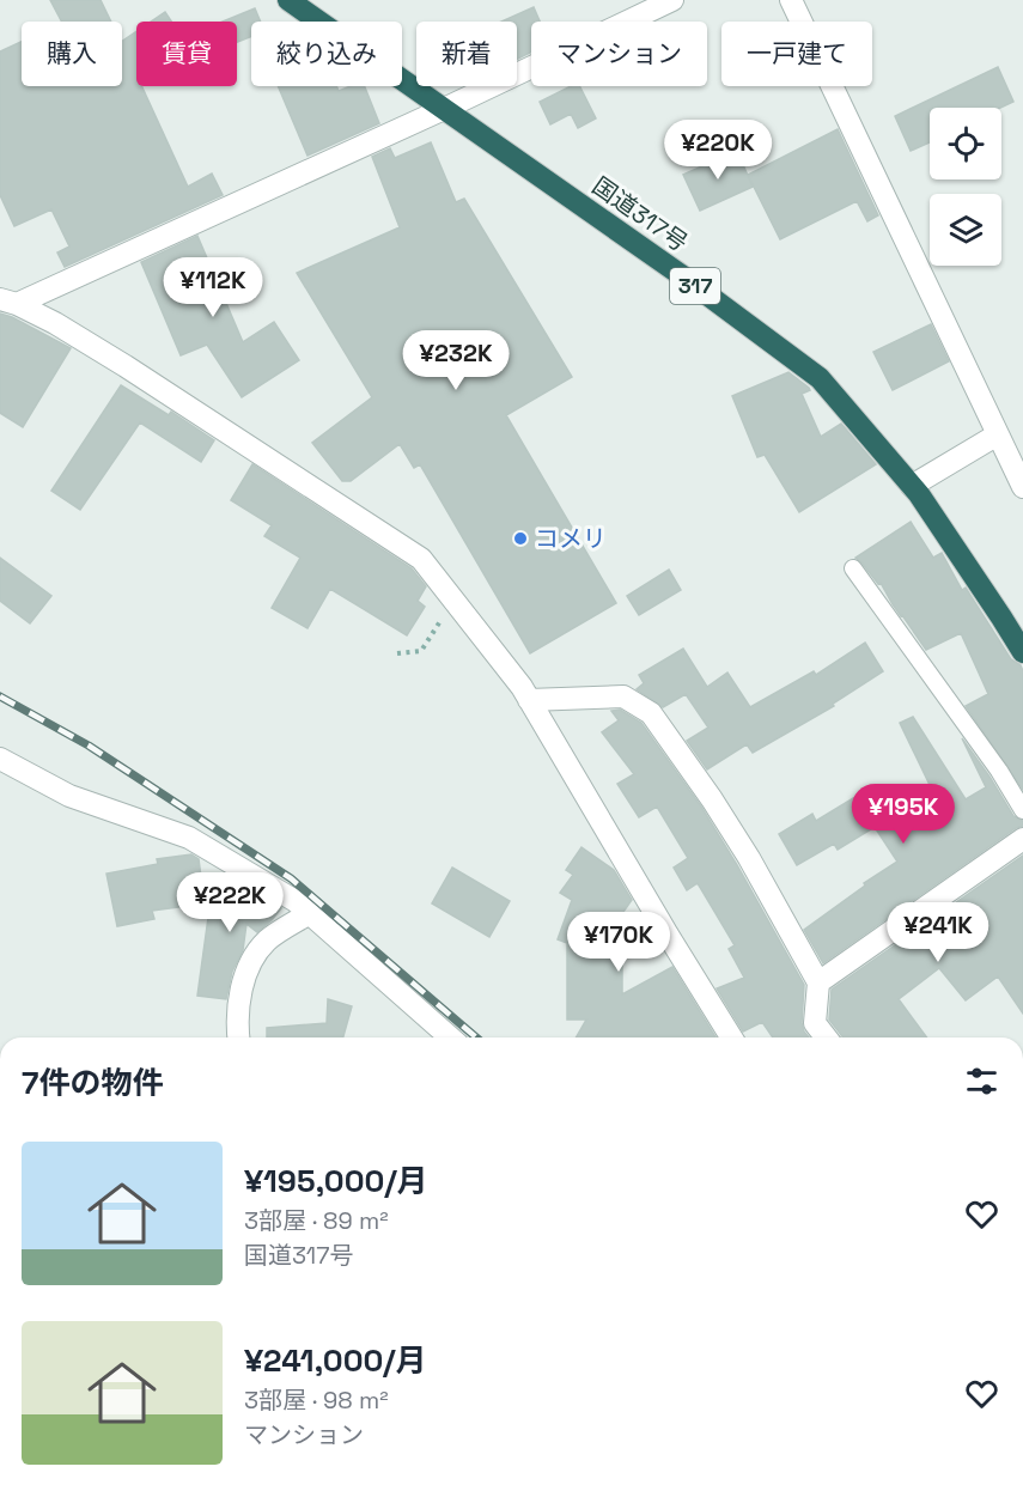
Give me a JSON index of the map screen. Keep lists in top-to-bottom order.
{
  "streets": {
    "highway": ["国道317号", "317"]
  },
  "places": ["コメリ"],
  "page": {
    "chip": [
      "購入",
      "賃貸",
      "絞り込み",
      "新着",
      "マンション",
      "一戸建て"
    ],
    "price": [
      "¥220K",
      "¥112K",
      "¥232K",
      "¥195K",
      "¥222K",
      "¥241K",
      "¥170K"
    ],
    "heading": "7件の物件",
    "list": [
      {
        "name": "¥195,000/月",
        "note": "3部屋 · 89 m² · 国道317号"
      },
      {
        "name": "¥241,000/月",
        "note": "3部屋 · 98 m² · マンション"
      }
    ]
  }
}
